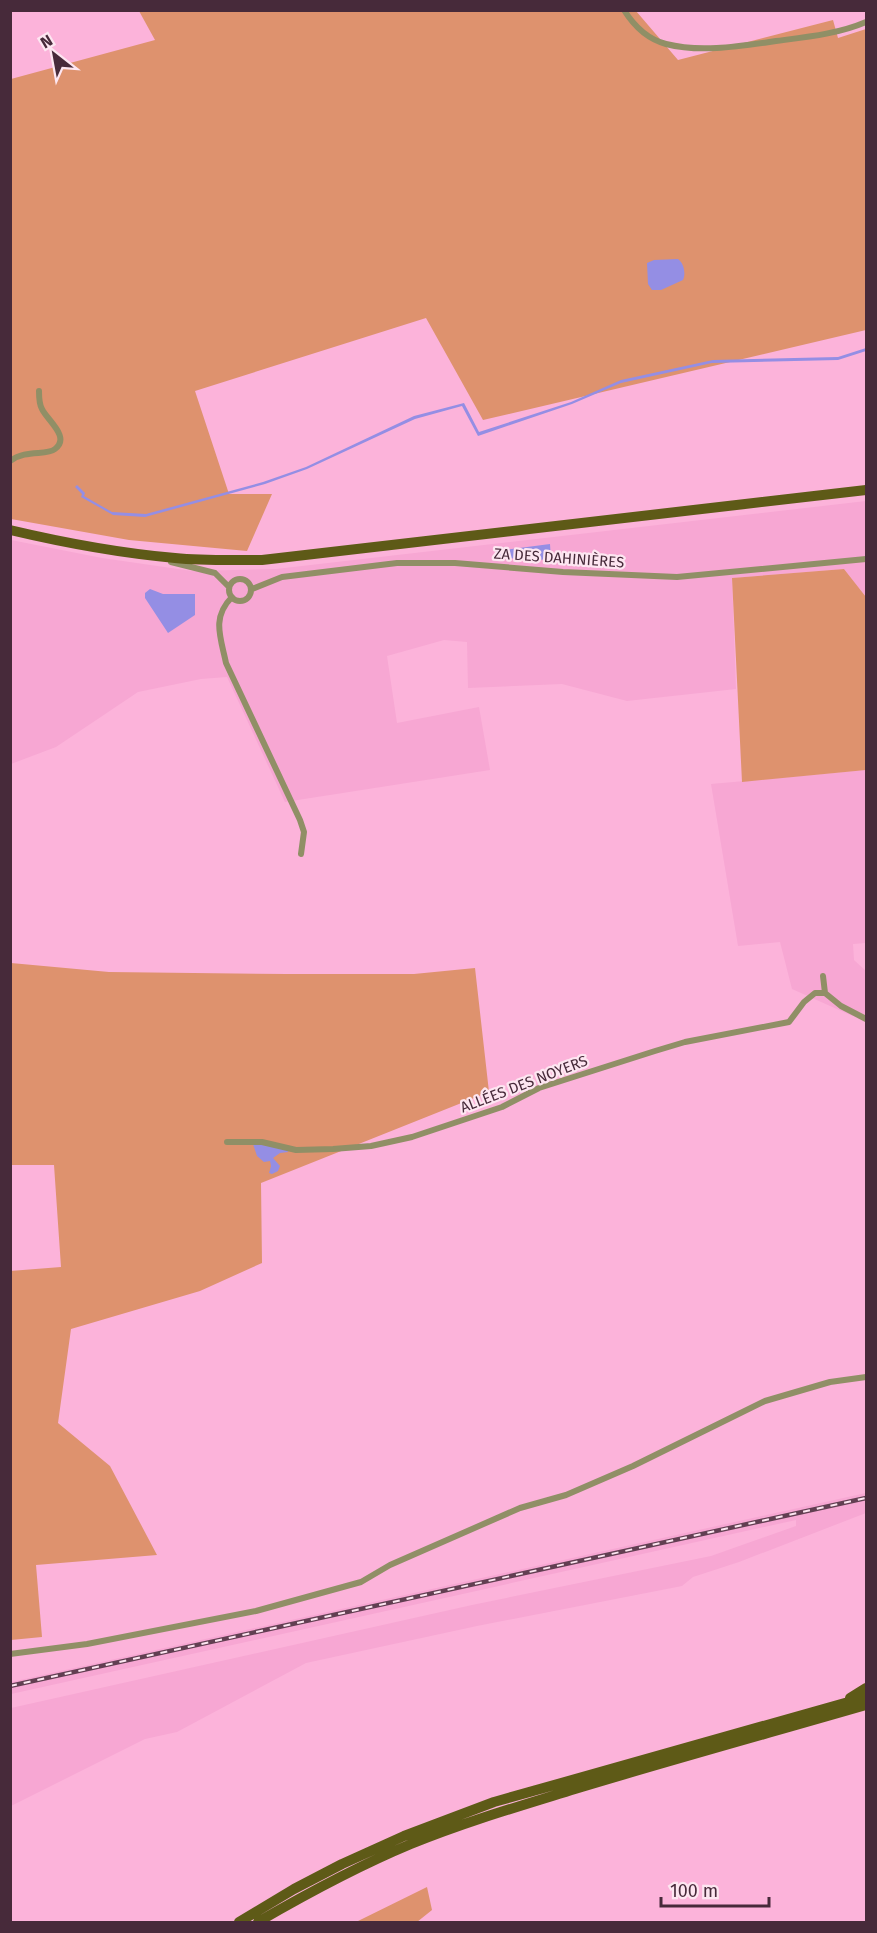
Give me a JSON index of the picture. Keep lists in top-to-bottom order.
{
  "streets": {
    "street": ["ZA DES DAHINIÈRES", "ALLÉES DES NOYERS"]
  },
  "scale_bar": "100 m",
  "north": "top left"
}
